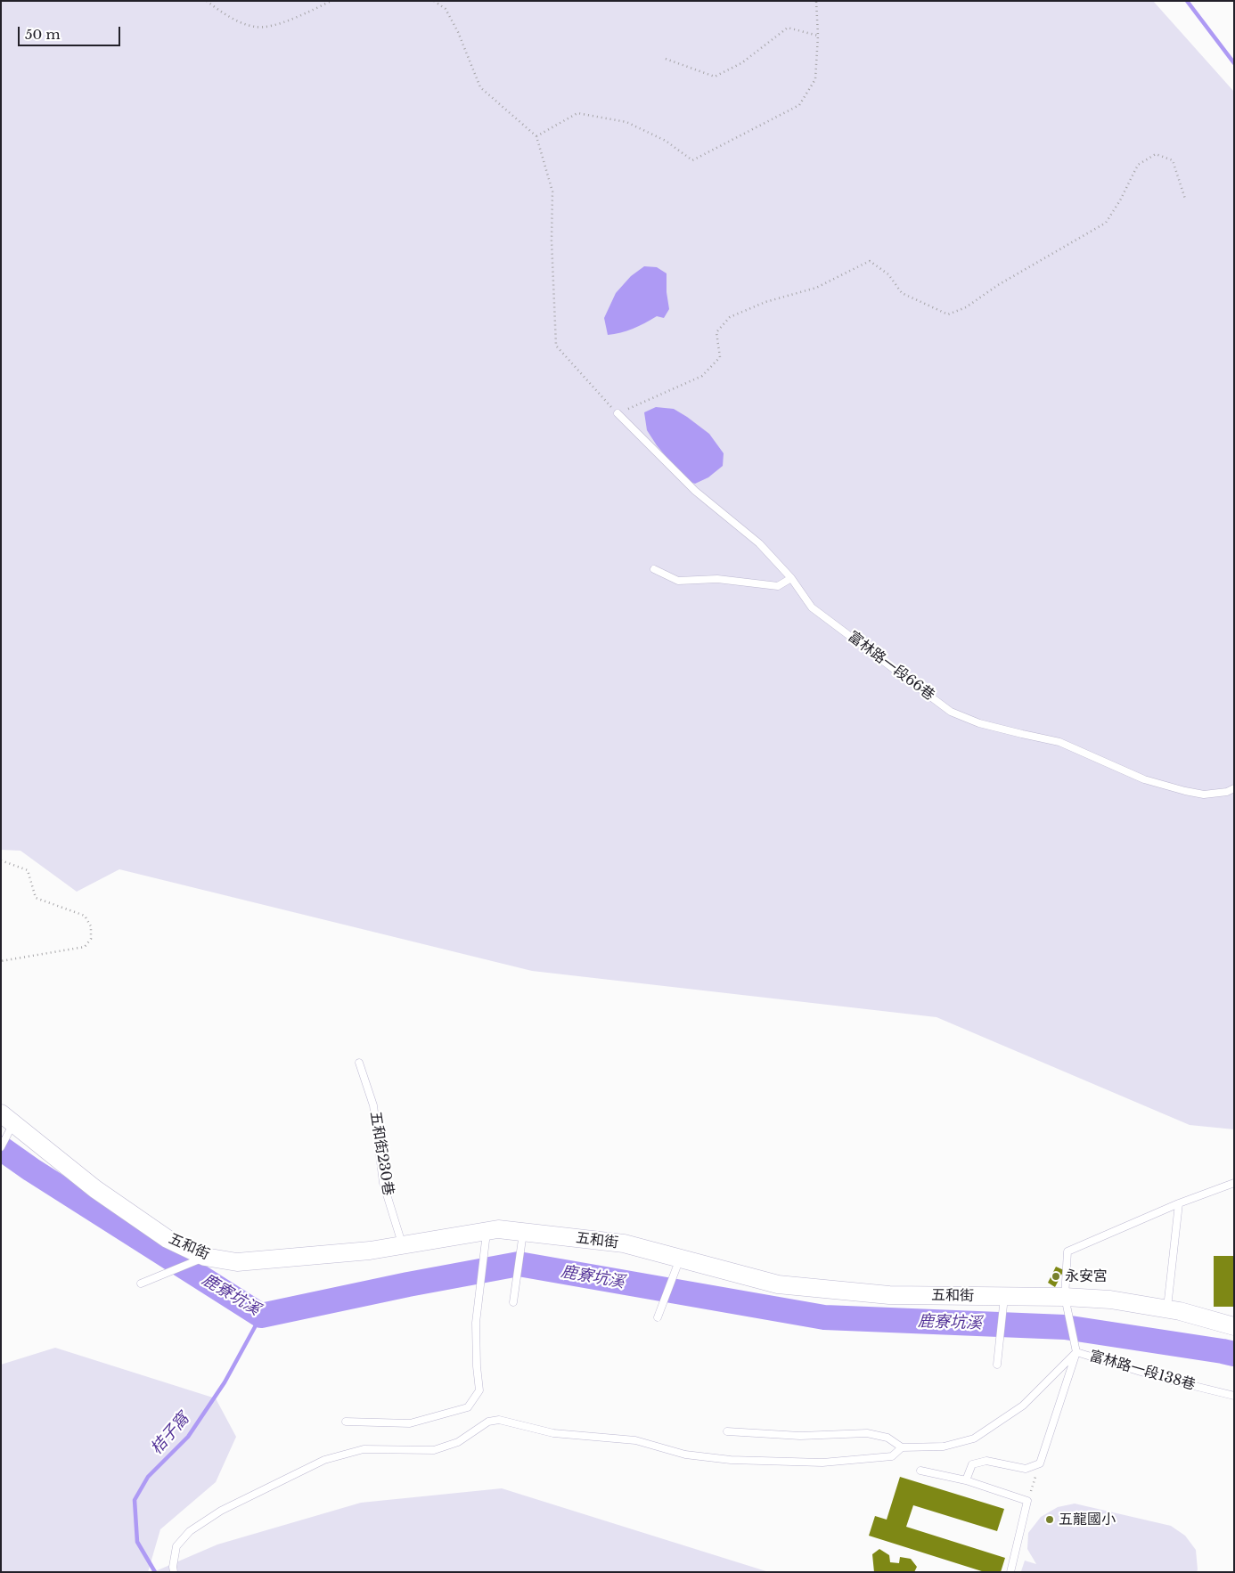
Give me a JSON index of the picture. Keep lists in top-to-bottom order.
{
  "streets": {
    "street": ["五和街"],
    "lane": ["富林路一段66巷", "五和街230巷", "富林路一段138巷"]
  },
  "crossings": [
    ["五和街230巷", "五和街"]
  ],
  "water": ["鹿寮坑溪", "桔子窩"],
  "places": ["永安宮", "五龍國小"],
  "scale_bar": "50 m"
}
